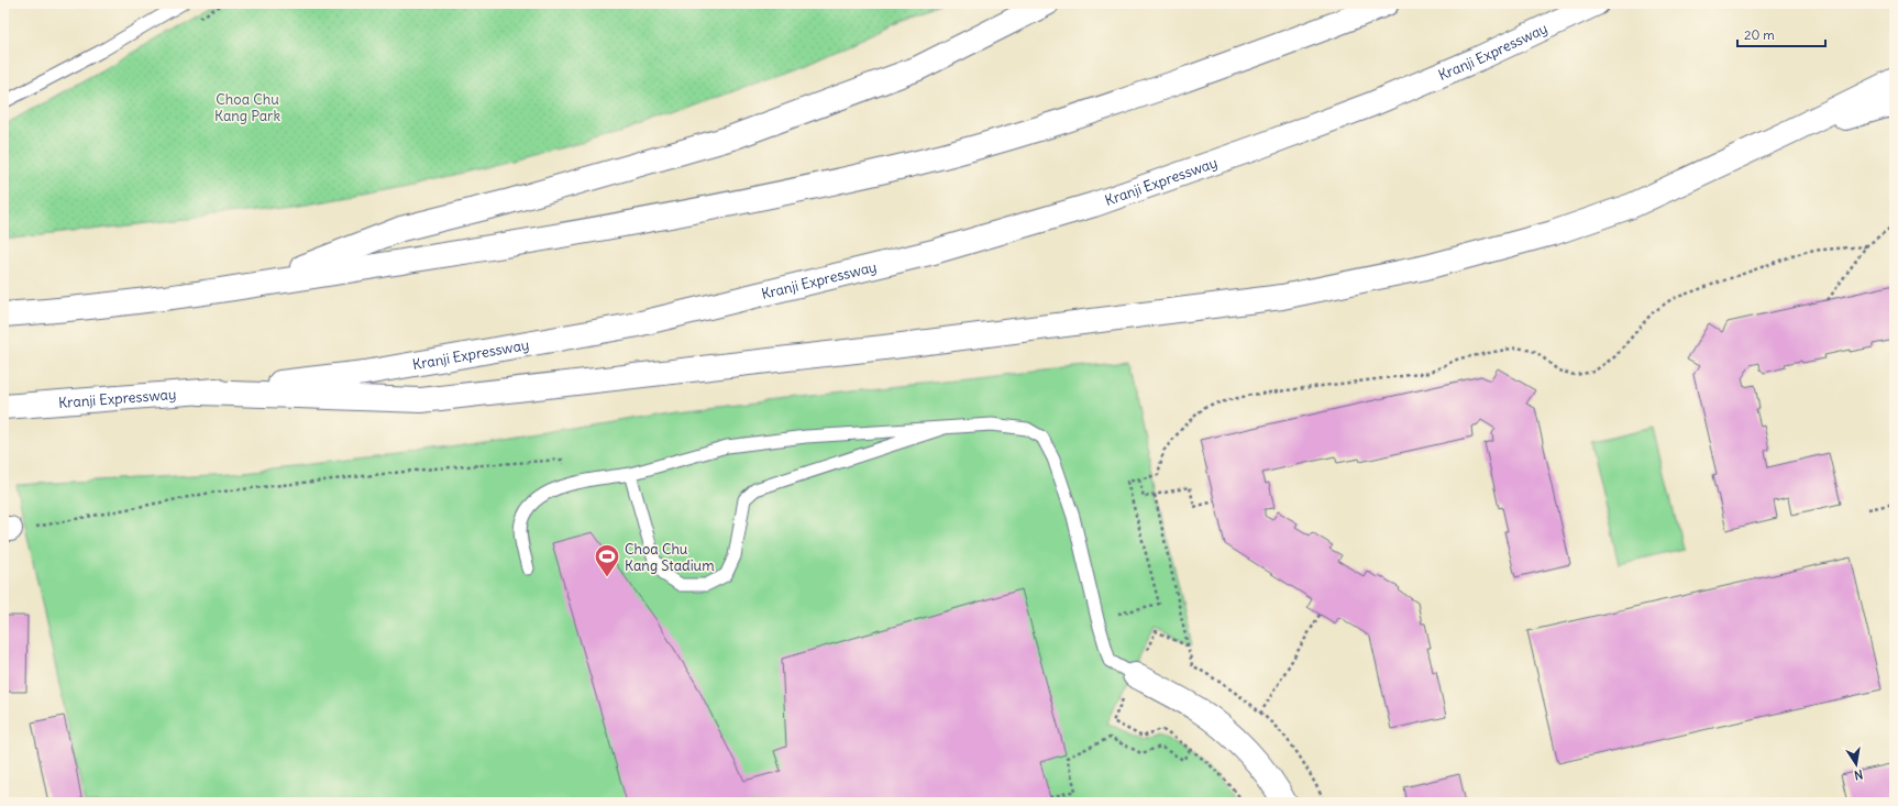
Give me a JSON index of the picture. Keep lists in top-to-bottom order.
{
  "streets": {
    "main road": ["Kranji Expressway"]
  },
  "parks": ["Choa Chu Kang Park"],
  "places": {
    "sports": ["Choa Chu Kang Stadium"]
  },
  "scale_bar": "20 m",
  "north": "bottom"
}
